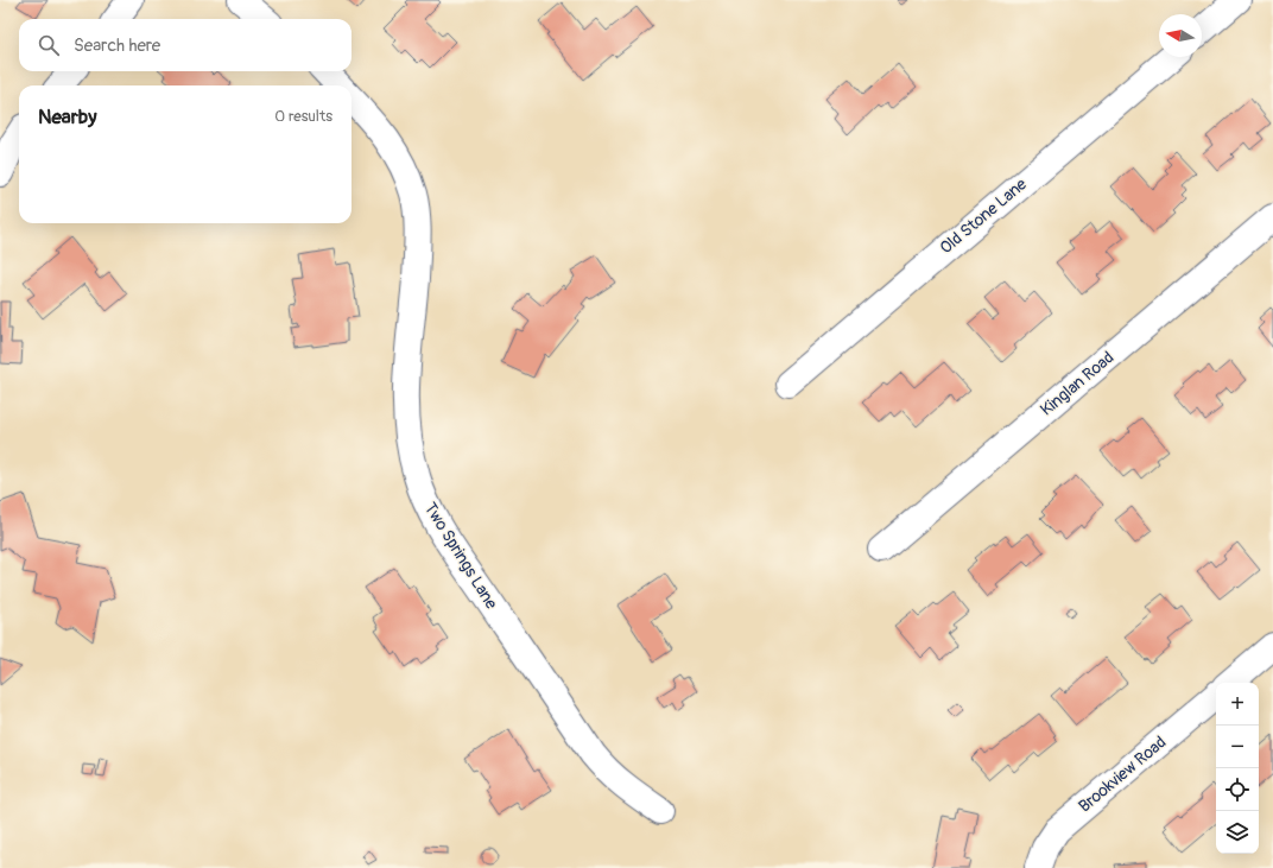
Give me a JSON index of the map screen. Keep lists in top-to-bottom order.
{
  "streets": {
    "street": [
      "Old Stone Lane",
      "Kinglan Road",
      "Two Springs Lane",
      "Brookview Road"
    ]
  },
  "north": "left",
  "page": {
    "search": "Search here",
    "heading": ["Nearby", "0 results"],
    "map_buttons": ["+", "−"]
  }
}
